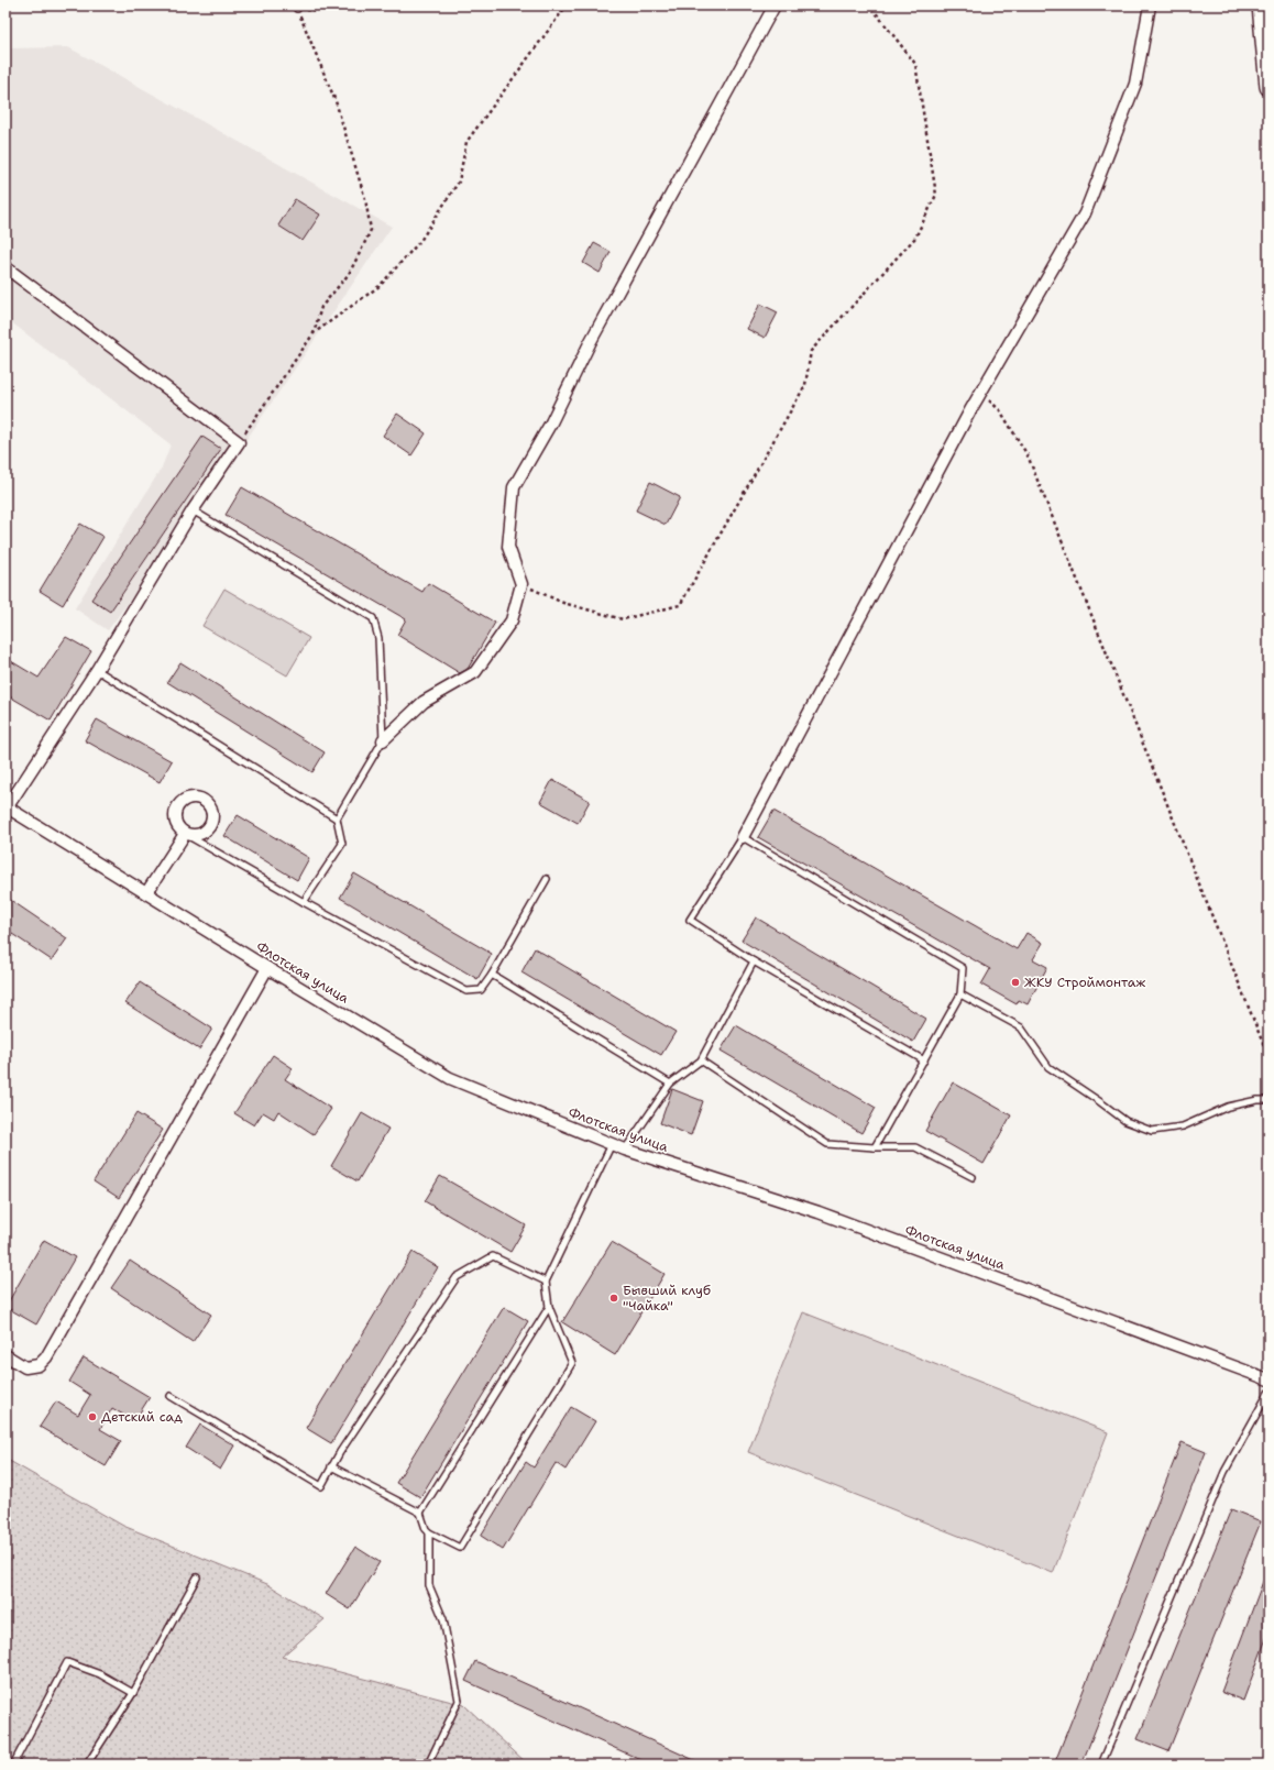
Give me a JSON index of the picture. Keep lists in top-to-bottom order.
{
  "streets": {
    "street": ["Флотская улица"]
  },
  "places": ["ЖКУ Строймонтаж", "Бывший клуб \"Чайка\"", "Детский сад"]
}
